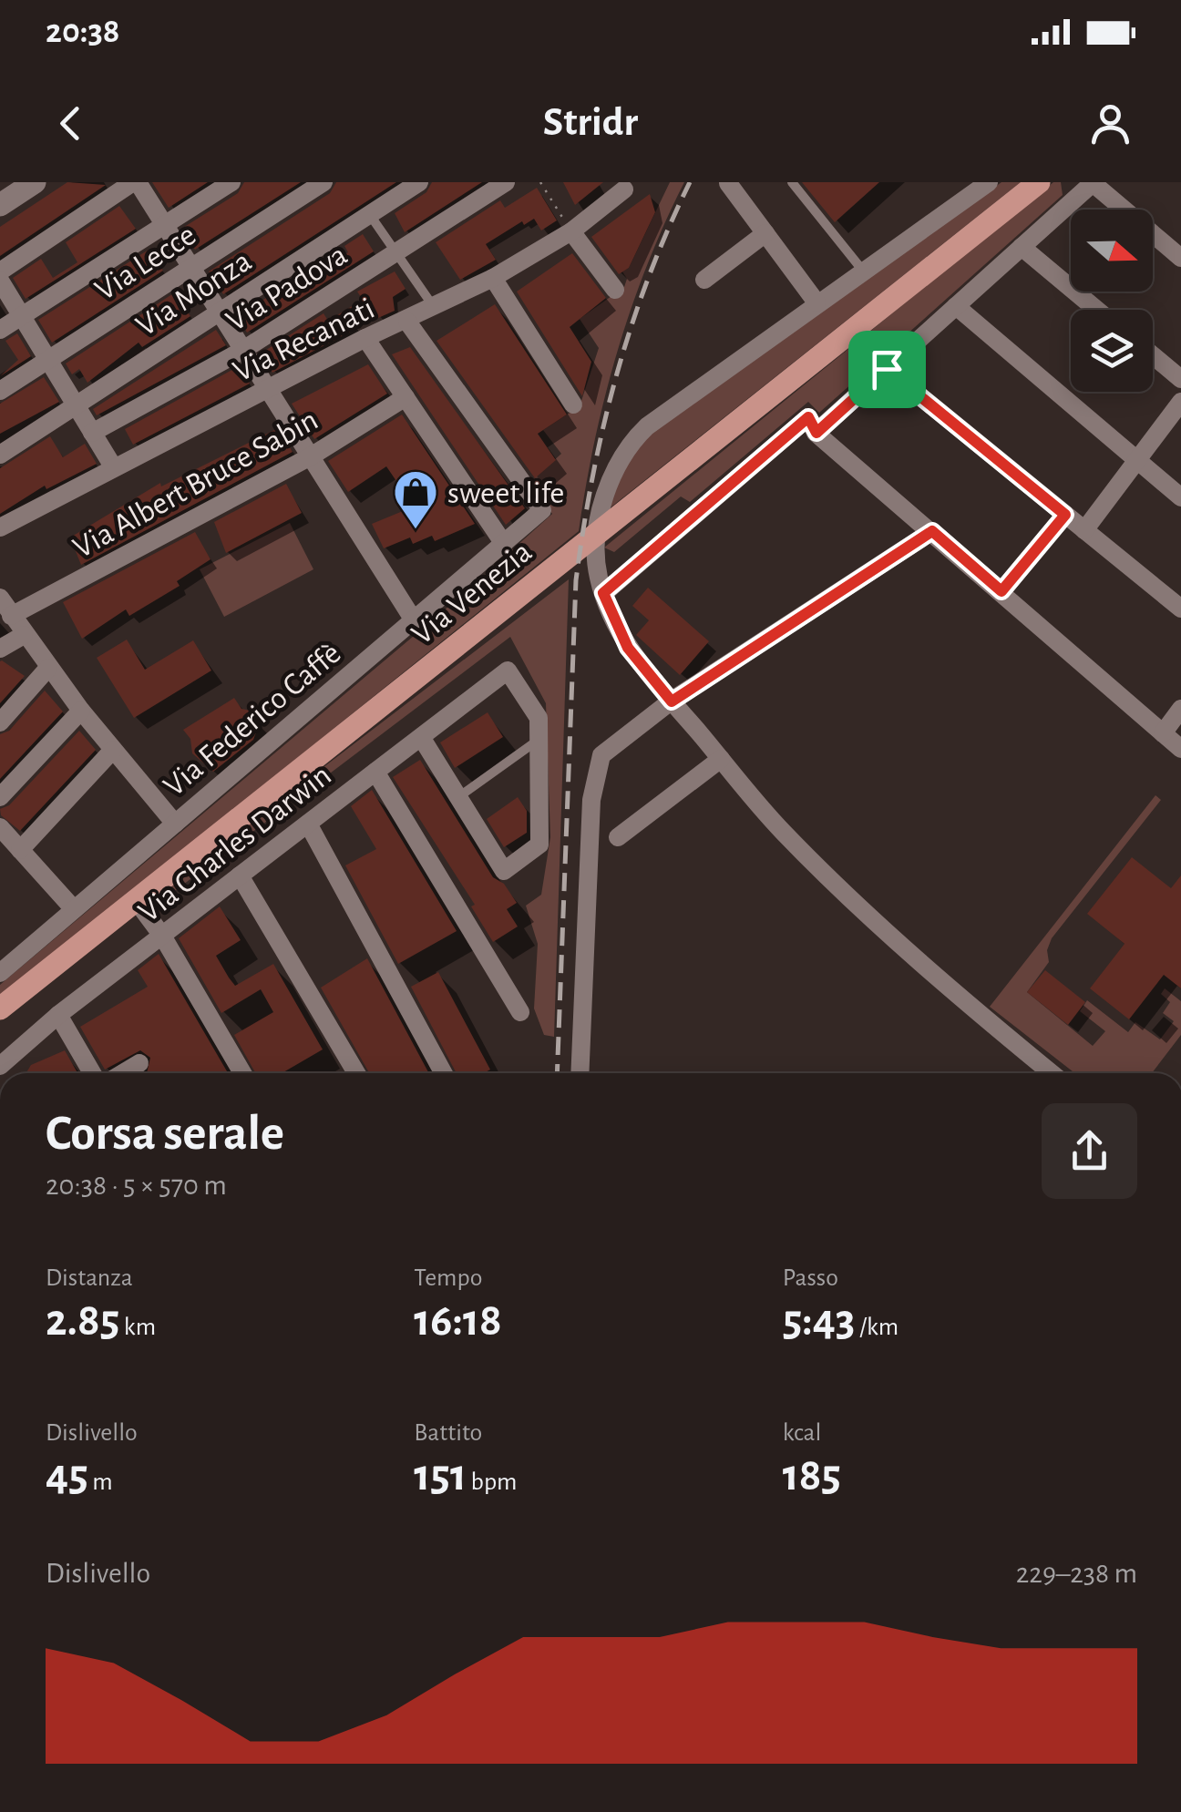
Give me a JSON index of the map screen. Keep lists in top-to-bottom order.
{
  "streets": {
    "main road": ["Via Venezia"],
    "street": [
      "Via Lecce",
      "Via Padova",
      "Via Monza",
      "Via Recanati",
      "Via Albert Bruce Sabin",
      "Via Federico Caffè",
      "Via Charles Darwin"
    ]
  },
  "crossings": [
    ["Via Recanati", "Via Federico Caffè"]
  ],
  "places": {
    "shop": ["sweet life"]
  },
  "north": "right",
  "page": {
    "status": "20:38",
    "header": "Stridr",
    "heading": ["Corsa serale", "20:38 · 5 × 570 m"],
    "stats": [
      ["Distanza", "2.85 km"],
      ["Tempo", "16:18"],
      ["Passo", "5:43 /km"],
      ["Dislivello", "45 m"],
      ["Battito", "151 bpm"],
      ["kcal", "185"]
    ],
    "chart": ["Dislivello", "229–238 m"]
  }
}
